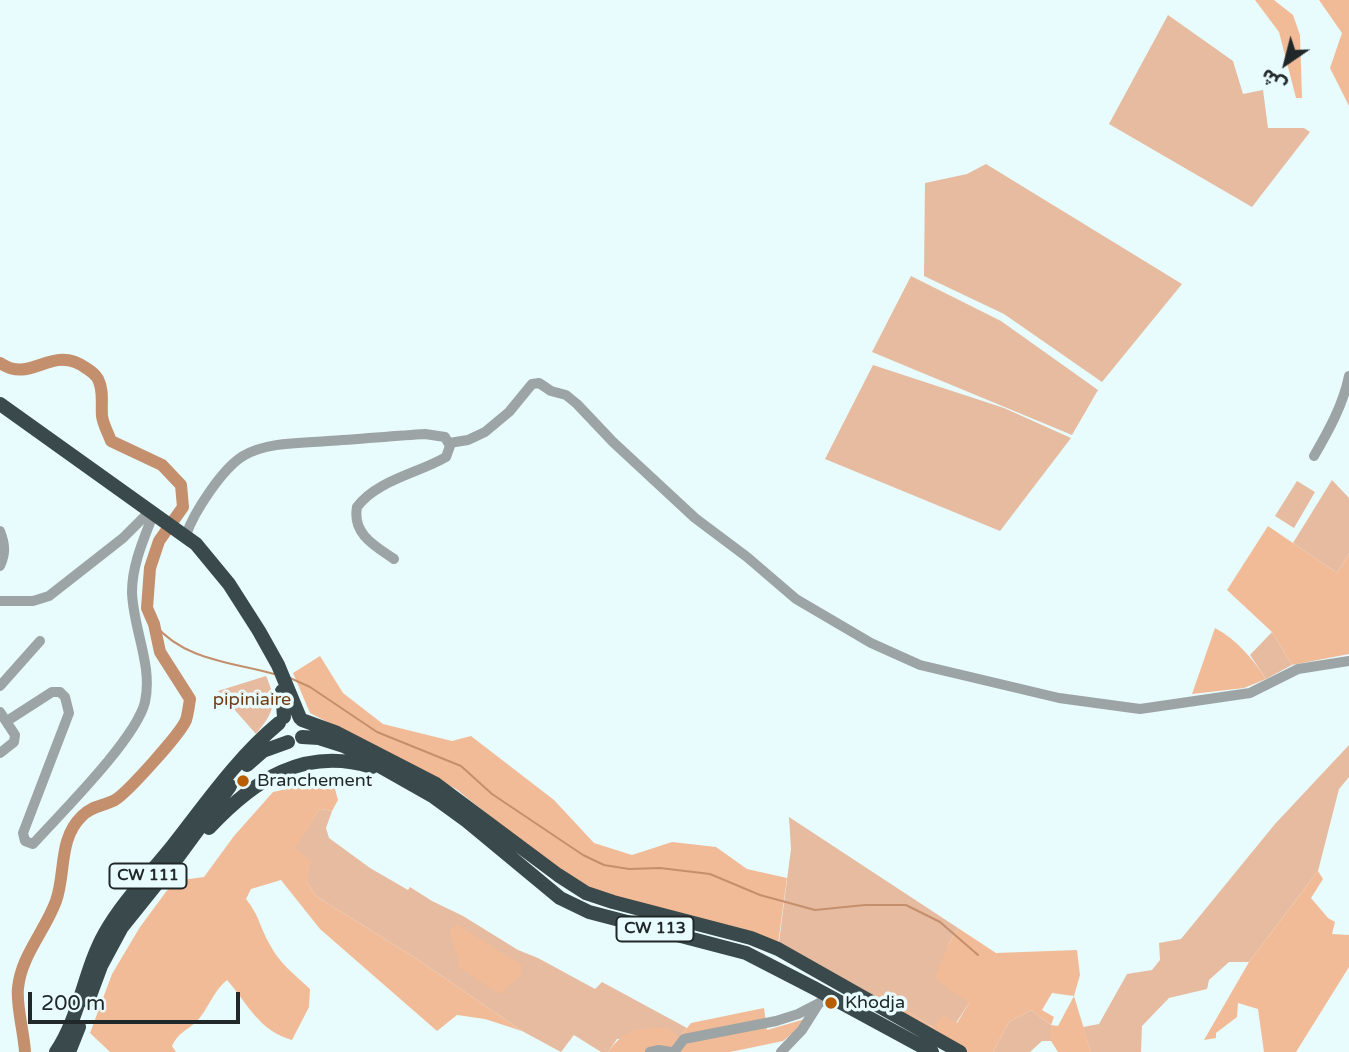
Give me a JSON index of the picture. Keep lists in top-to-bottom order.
{
  "streets": {
    "highway": ["CW 111", "CW 113"]
  },
  "parks": ["pipiniaire"],
  "places": ["Branchement", "Khodja"],
  "scale_bar": "200 m",
  "north": "bottom left"
}
